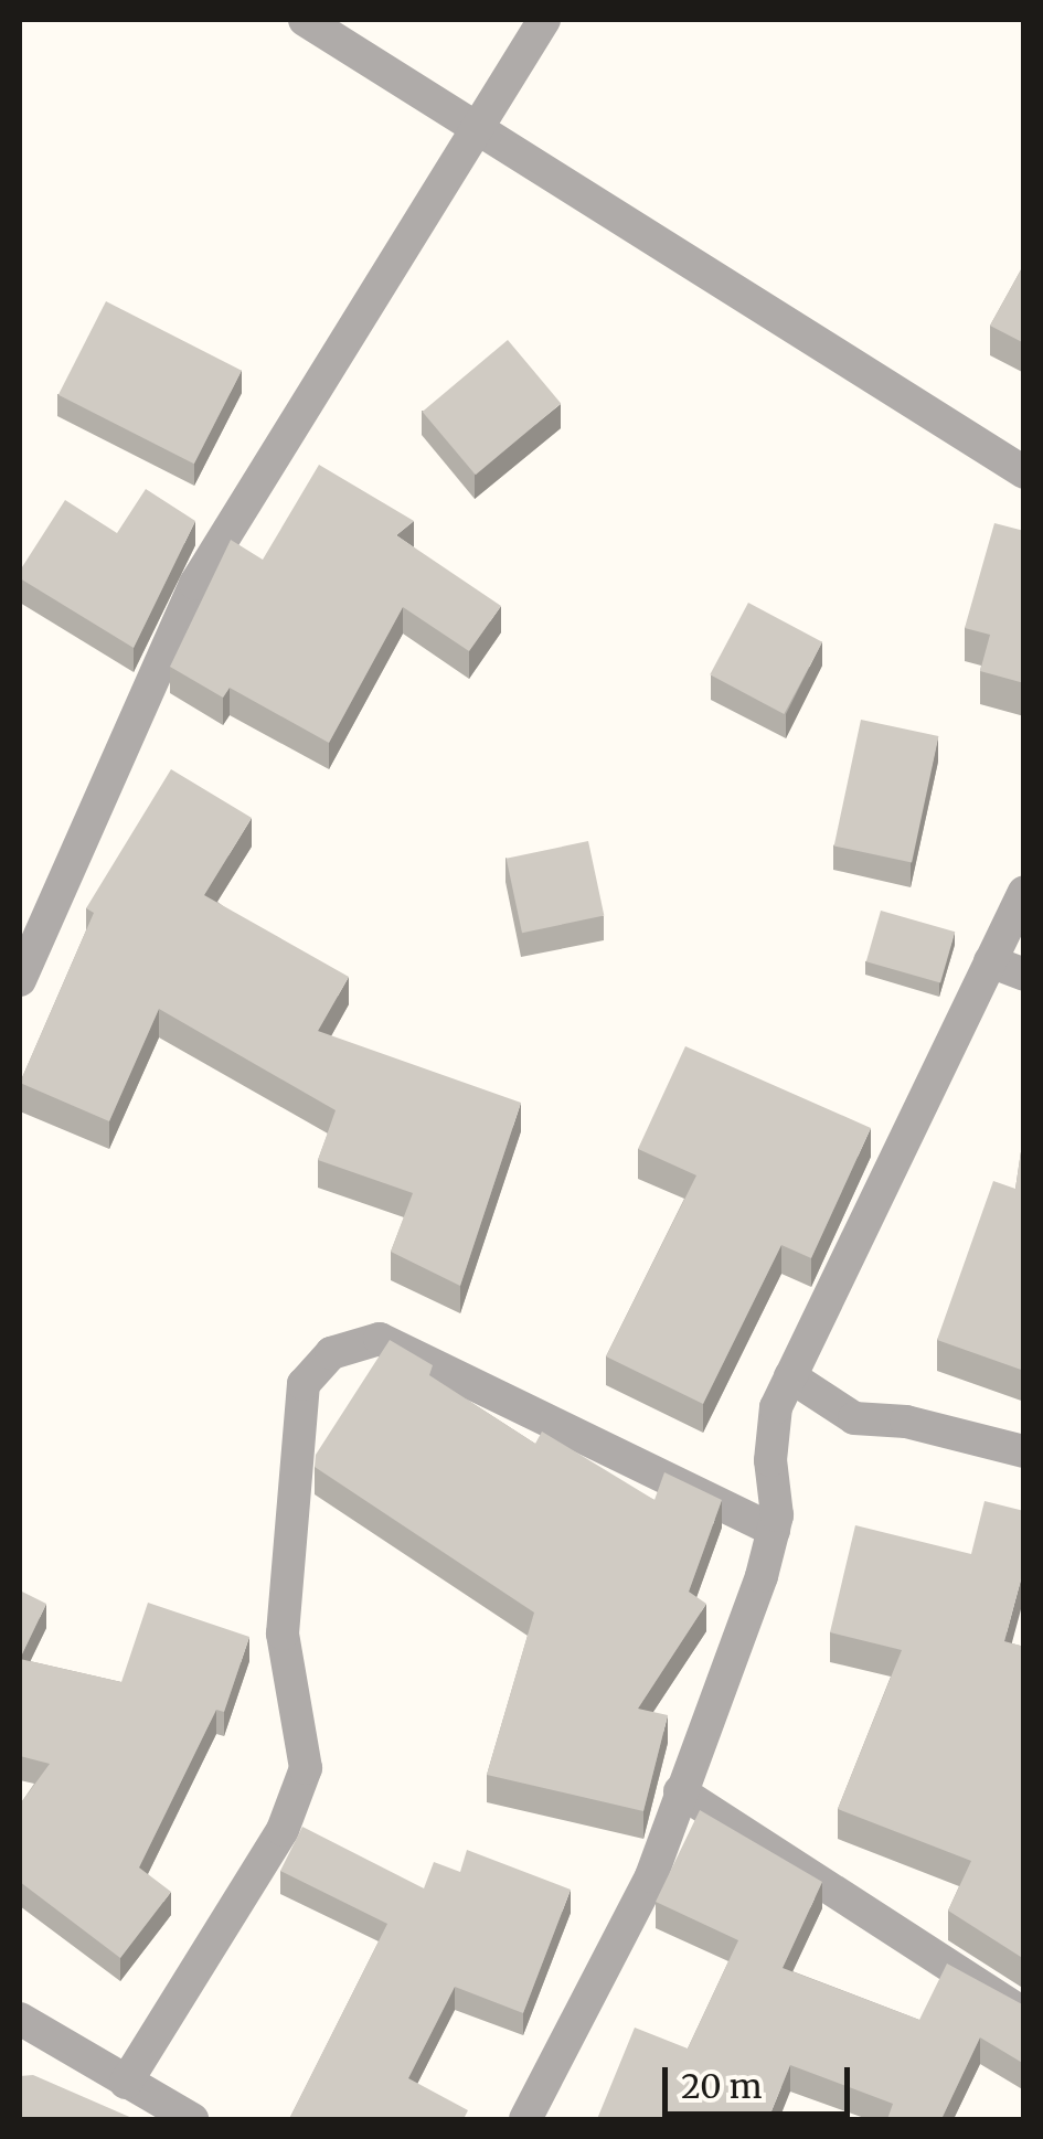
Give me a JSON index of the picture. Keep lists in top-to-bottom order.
{
  "scale_bar": "20 m"
}
